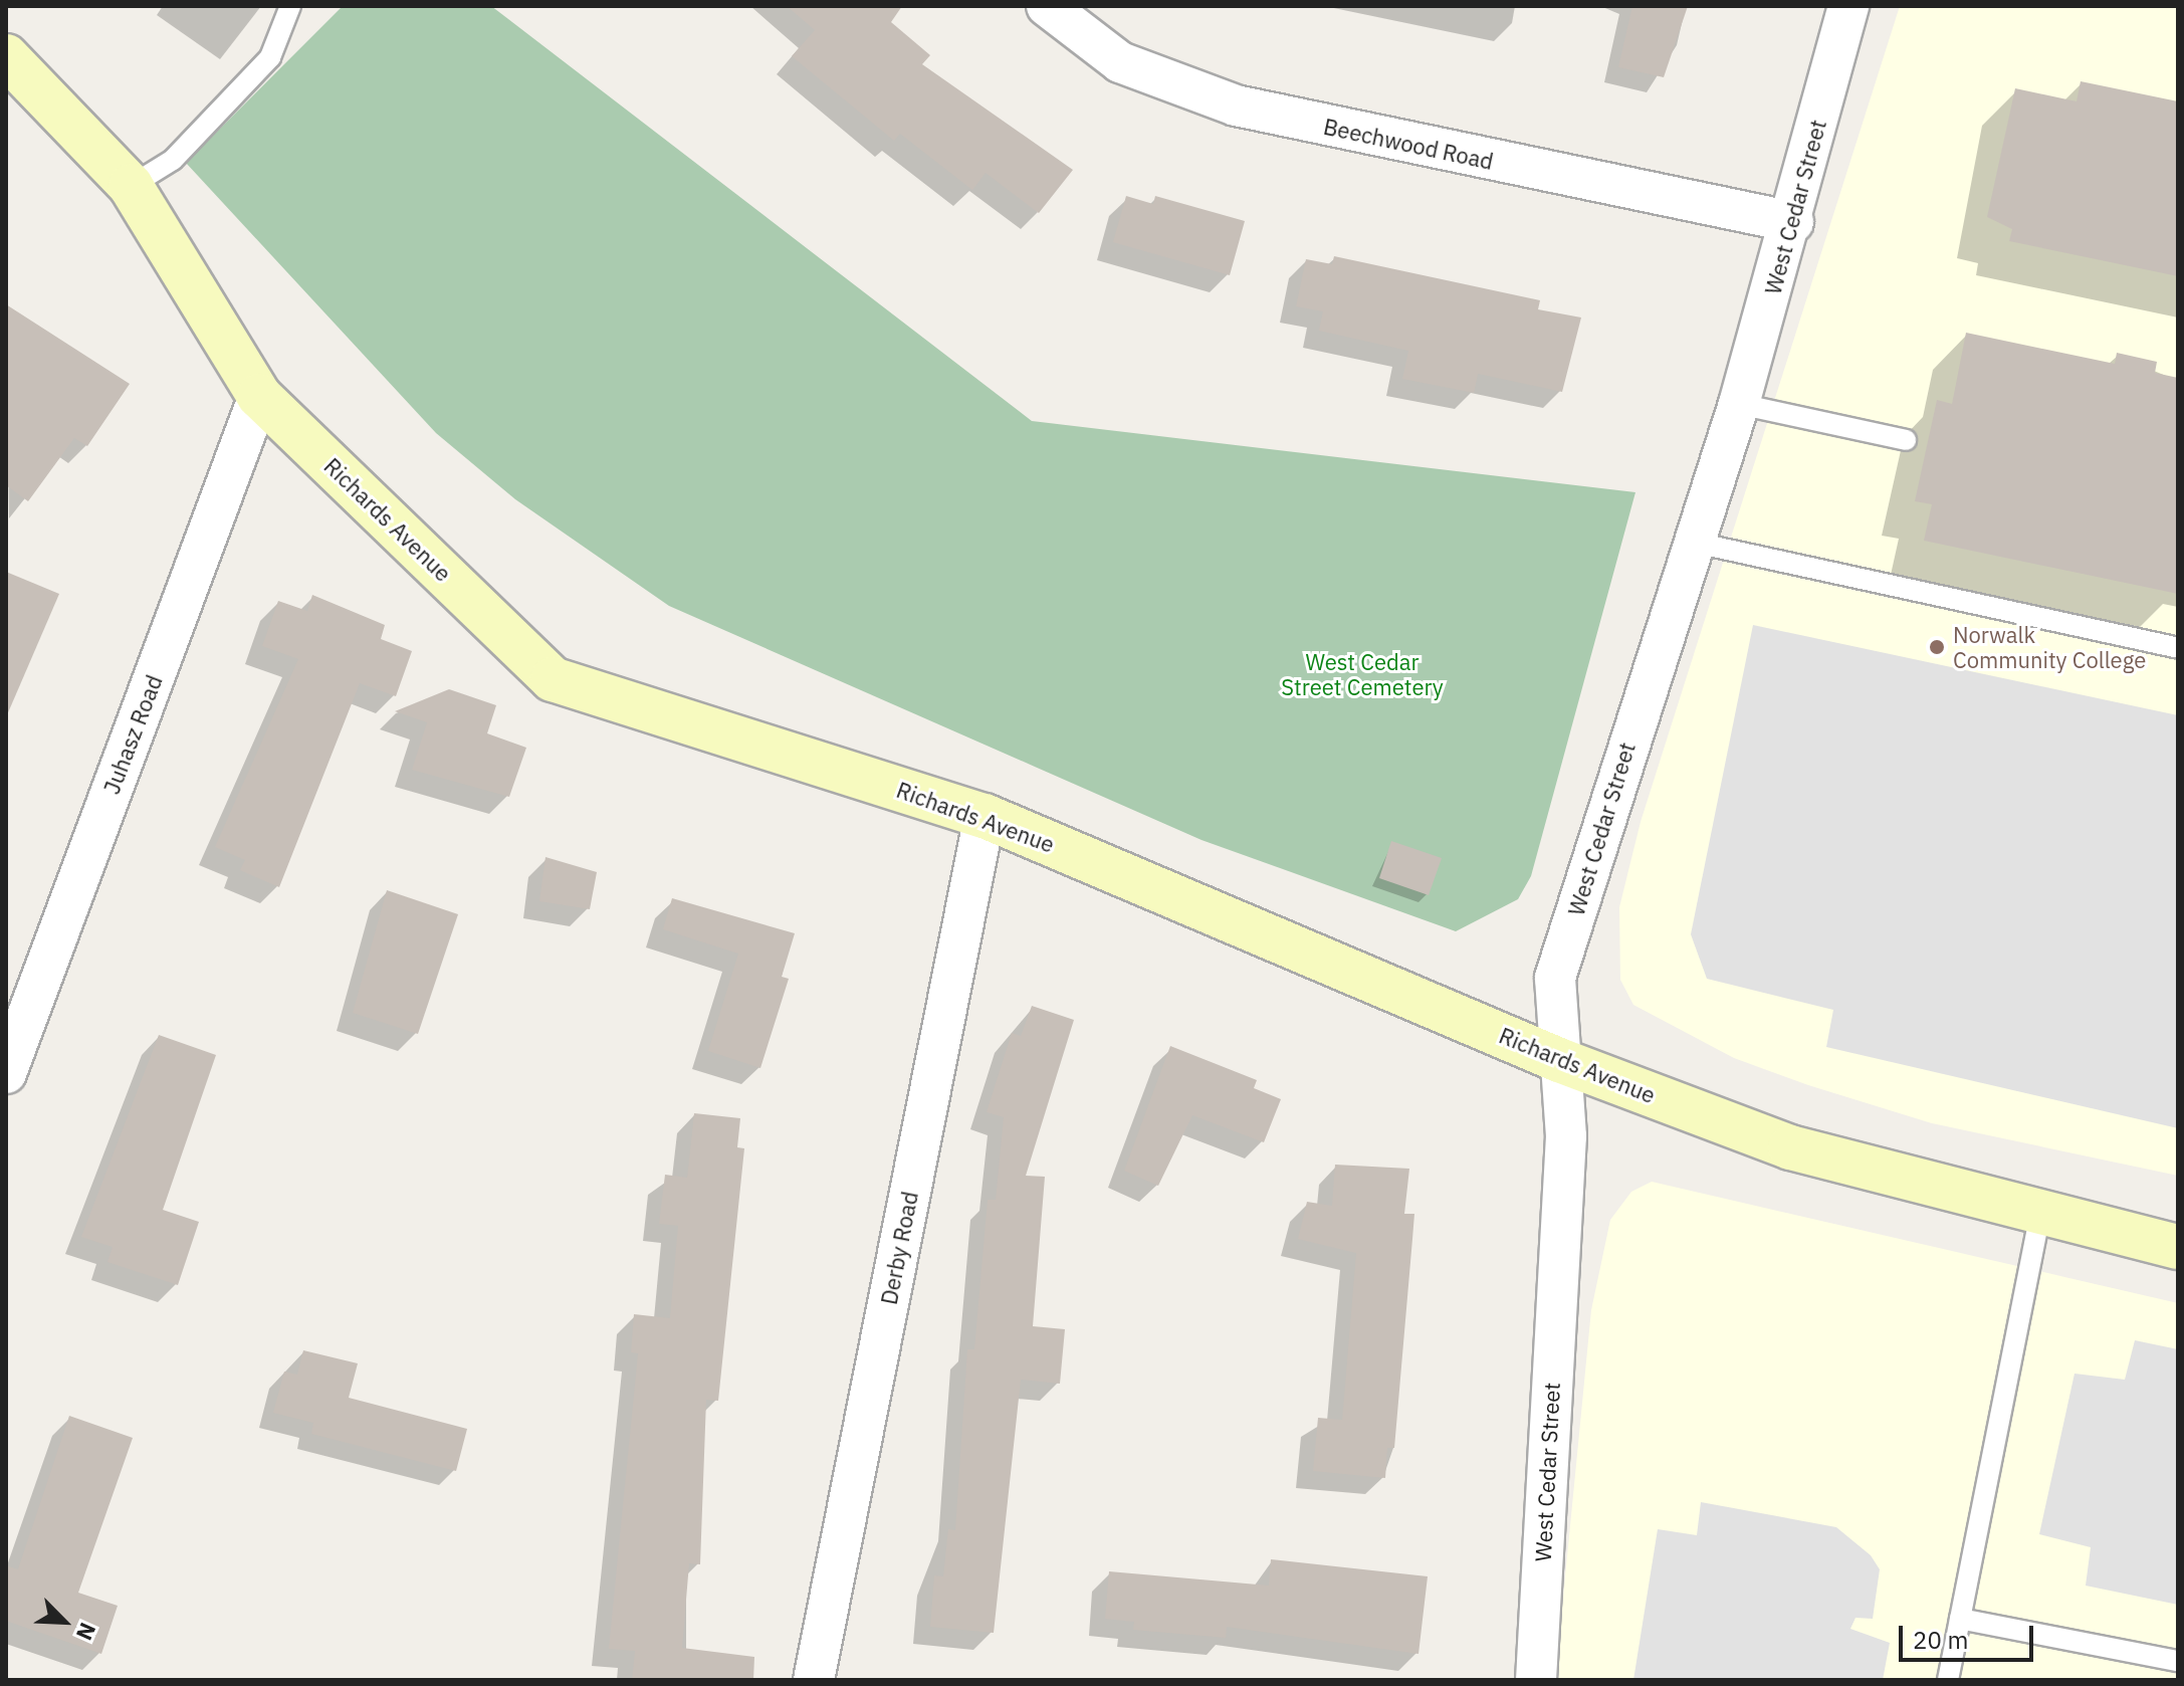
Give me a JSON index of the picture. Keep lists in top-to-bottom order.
{
  "streets": {
    "street": [
      "Beechwood Road",
      "West Cedar Street",
      "Richards Avenue",
      "Juhasz Road",
      "Derby Road"
    ]
  },
  "crossings": [
    ["Beechwood Road", "West Cedar Street"],
    ["West Cedar Street", "Richards Avenue"],
    ["Richards Avenue", "Juhasz Road"],
    ["Richards Avenue", "Derby Road"]
  ],
  "parks": ["West Cedar Street Cemetery"],
  "places": ["Norwalk Community College"],
  "scale_bar": "20 m",
  "north": "bottom right"
}
